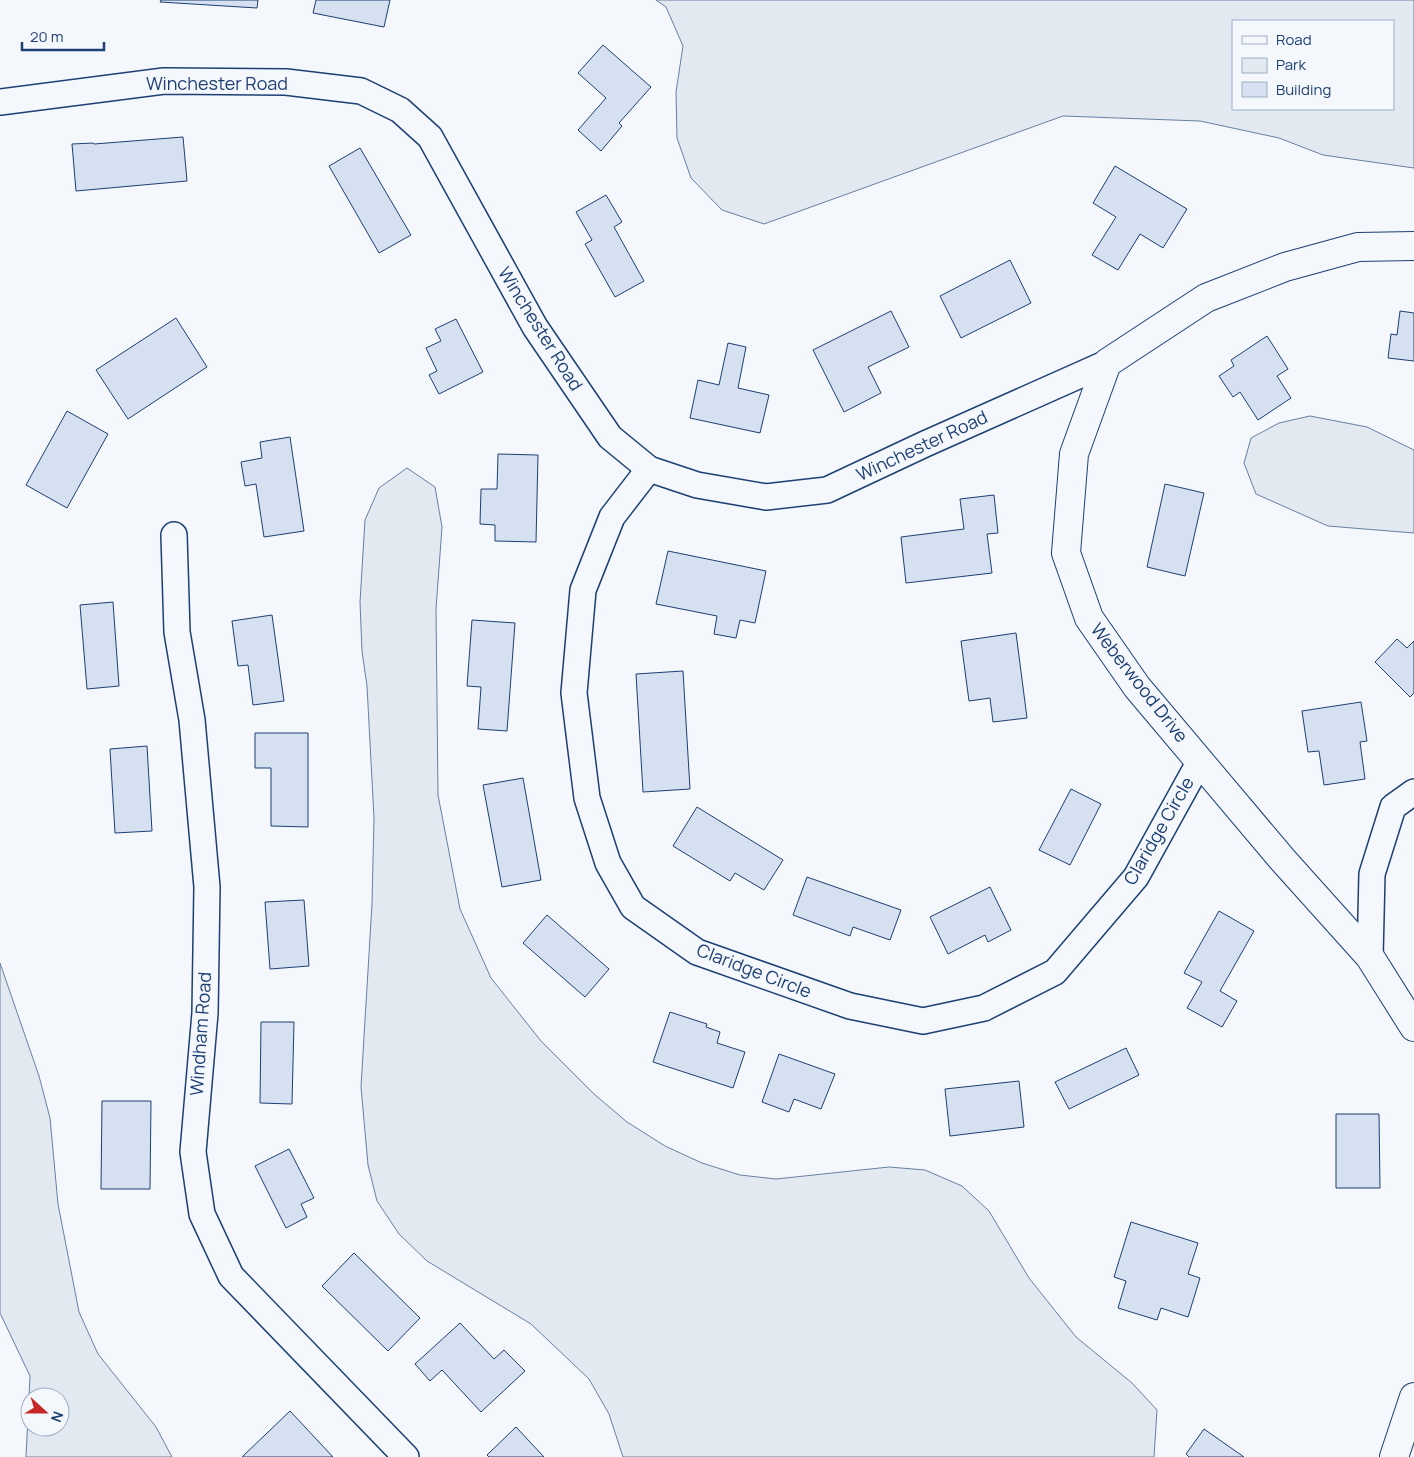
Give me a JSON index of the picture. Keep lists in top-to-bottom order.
{
  "streets": {
    "street": [
      "Winchester Road",
      "Weberwood Drive",
      "Claridge Circle",
      "Windham Road"
    ]
  },
  "crossings": [
    ["Winchester Road", "Weberwood Drive"],
    ["Winchester Road", "Claridge Circle"],
    ["Weberwood Drive", "Claridge Circle"]
  ],
  "legend": ["Road", "Park", "Building"],
  "scale_bar": "20 m",
  "north": "right"
}
